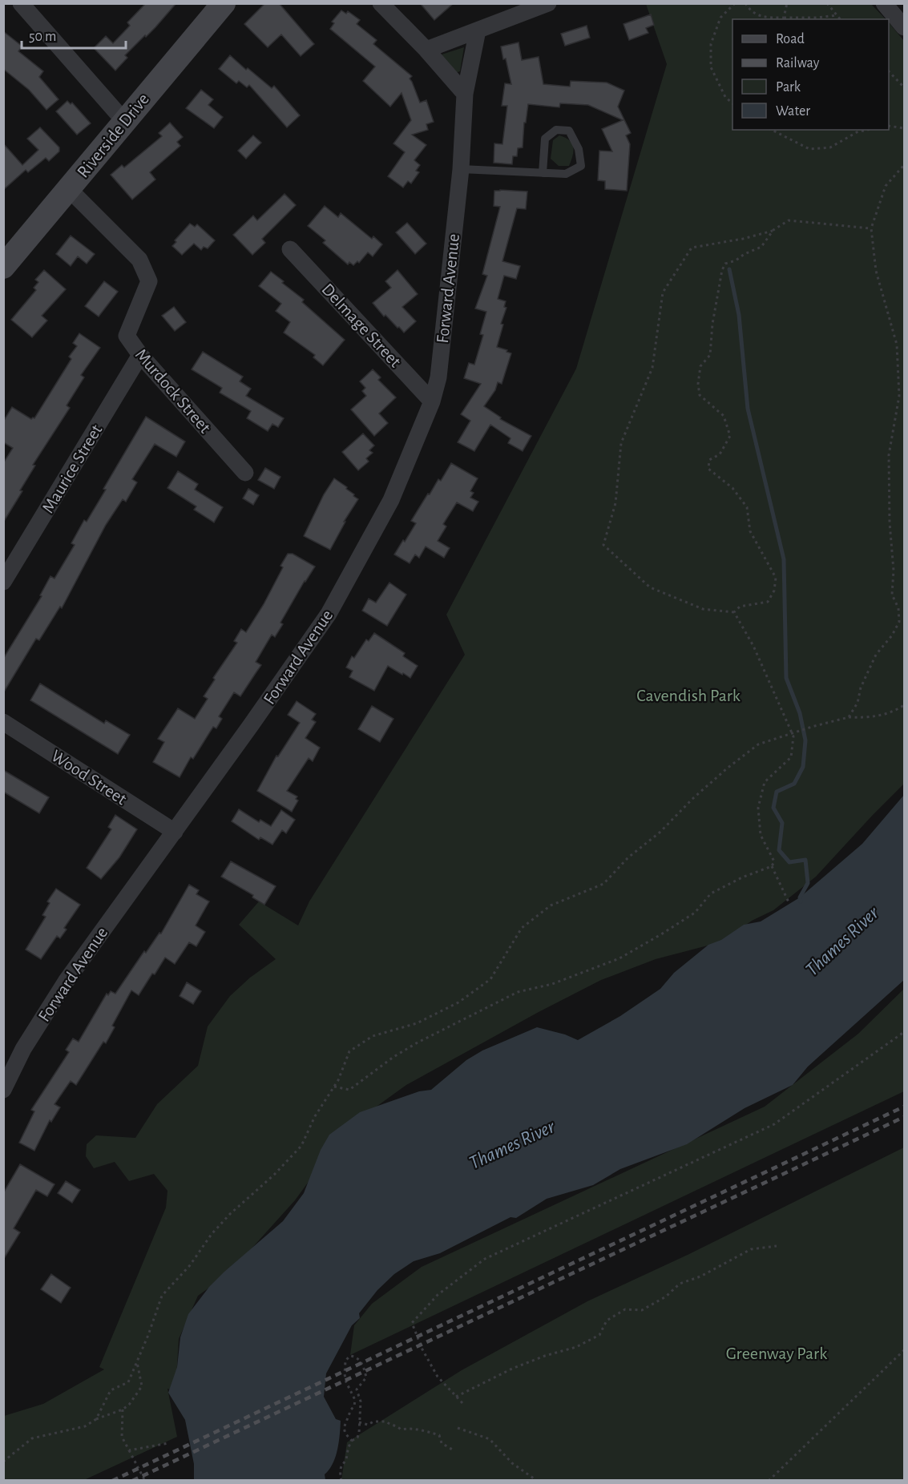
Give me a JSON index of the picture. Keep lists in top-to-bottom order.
{
  "streets": {
    "main road": ["Riverside Drive"],
    "street": [
      "Forward Avenue",
      "Delmage Street",
      "Murdock Street",
      "Maurice Street",
      "Wood Street"
    ]
  },
  "crossings": [
    ["Riverside Drive", "Murdock Street"],
    ["Forward Avenue", "Delmage Street"],
    ["Forward Avenue", "Wood Street"],
    ["Murdock Street", "Maurice Street"]
  ],
  "water": ["Thames River"],
  "parks": ["Cavendish Park", "Greenway Park"],
  "legend": [
    "Road",
    "Railway",
    "Park",
    "Water"
  ],
  "scale_bar": "50 m"
}
